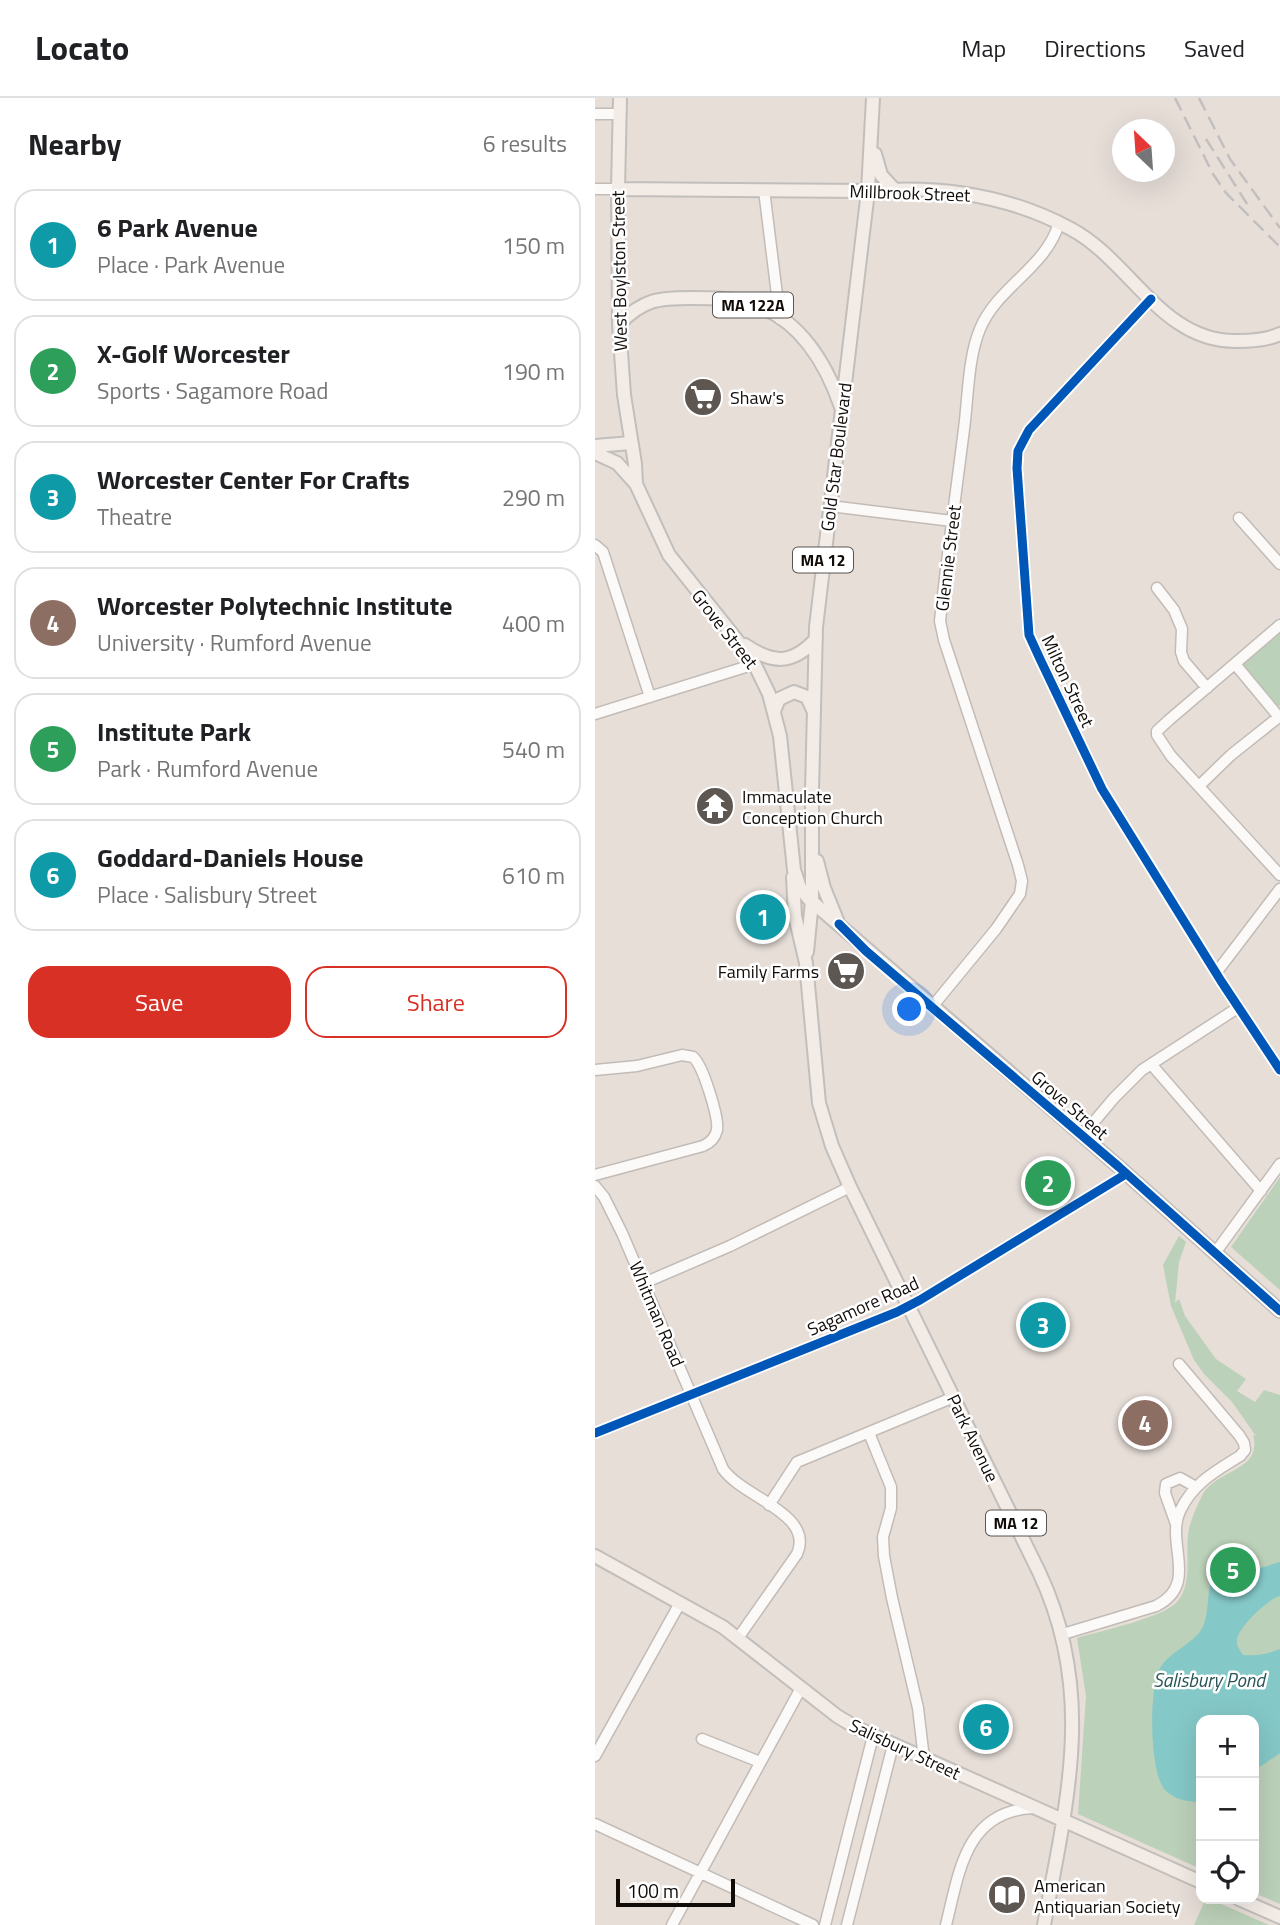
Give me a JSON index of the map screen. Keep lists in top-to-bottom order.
{
  "streets": {
    "main road": [
      "Millbrook Street",
      "West Boylston Street",
      "MA 122A",
      "Gold Star Boulevard",
      "MA 12",
      "Grove Street",
      "Park Avenue",
      "Salisbury Street"
    ],
    "street": [
      "Glennie Street",
      "Milton Street",
      "Sagamore Road",
      "Whitman Road"
    ]
  },
  "crossings": [
    ["Millbrook Street", "West Boylston Street"],
    ["Millbrook Street", "Gold Star Boulevard"],
    ["Millbrook Street", "Glennie Street"],
    ["Millbrook Street", "Milton Street"],
    ["West Boylston Street", "MA 122A"],
    ["West Boylston Street", "Grove Street"],
    ["MA 122A", "Gold Star Boulevard"],
    ["Gold Star Boulevard", "Grove Street"],
    ["Gold Star Boulevard", "Park Avenue"],
    ["Glennie Street", "Grove Street"],
    ["Grove Street", "Sagamore Road"],
    ["Grove Street", "Park Avenue"],
    ["Sagamore Road", "Whitman Road"],
    ["Sagamore Road", "Park Avenue"],
    ["Whitman Road", "Salisbury Street"],
    ["Park Avenue", "Salisbury Street"]
  ],
  "water": ["Salisbury Pond"],
  "places": {
    "supermarket": ["Shaw's", "Family Farms"],
    "temple": ["Immaculate Conception Church"],
    "library": ["American Antiquarian Society"]
  },
  "scale_bar": "100 m",
  "north": "top left",
  "page": {
    "header": "Locato",
    "nav": ["Map", "Directions", "Saved"],
    "heading": ["Nearby", "6 results"],
    "list": [
      {
        "mark": "1",
        "name": "6 Park Avenue",
        "note": "Place · Park Avenue",
        "value": "150 m"
      },
      {
        "mark": "2",
        "name": "X-Golf Worcester",
        "note": "Sports · Sagamore Road",
        "value": "190 m"
      },
      {
        "mark": "3",
        "name": "Worcester Center For Crafts",
        "note": "Theatre",
        "value": "290 m"
      },
      {
        "mark": "4",
        "name": "Worcester Polytechnic Institute",
        "note": "University · Rumford Avenue",
        "value": "400 m"
      },
      {
        "mark": "5",
        "name": "Institute Park",
        "note": "Park · Rumford Avenue",
        "value": "540 m"
      },
      {
        "mark": "6",
        "name": "Goddard-Daniels House",
        "note": "Place · Salisbury Street",
        "value": "610 m"
      }
    ],
    "pins": [
      "1",
      "2",
      "3",
      "4",
      "5",
      "6"
    ],
    "buttons": ["Save", "Share"],
    "map_buttons": ["+", "−"],
    "scale": "100 m"
  }
}
